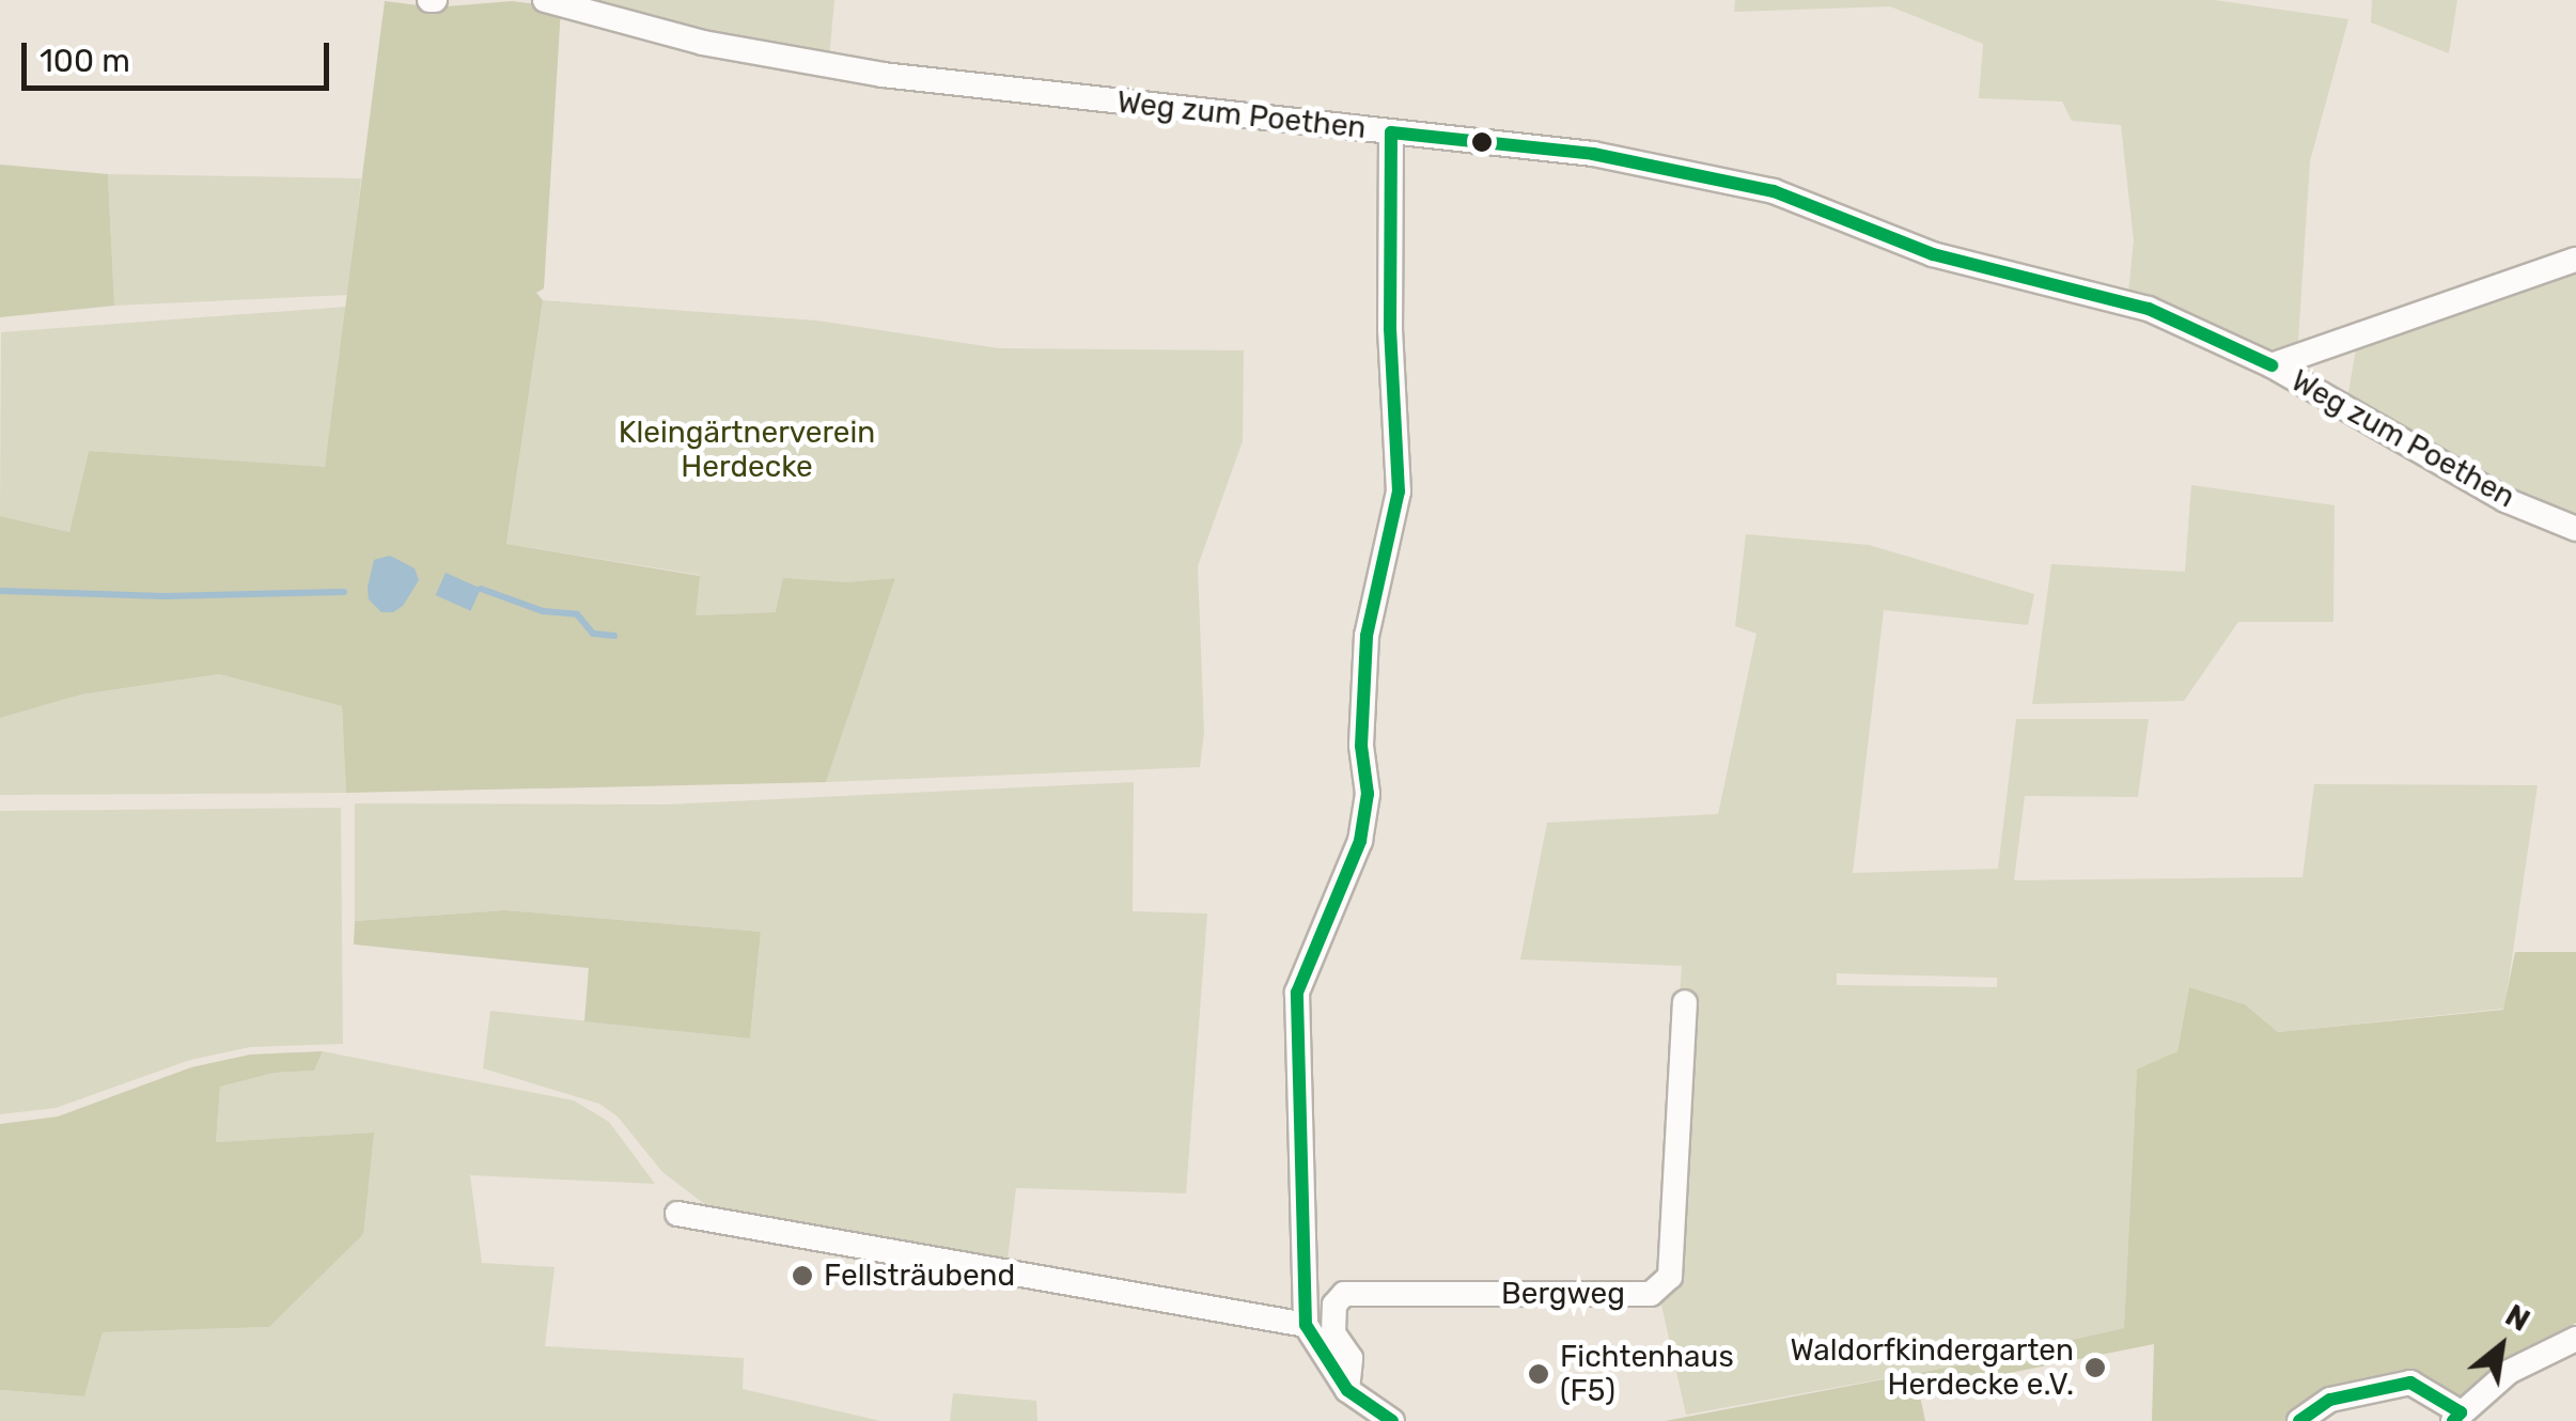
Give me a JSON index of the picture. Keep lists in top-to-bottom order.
{
  "streets": {
    "street": ["Weg zum Poethen", "Bergweg"]
  },
  "parks": ["Kleingärtnerverein Herdecke"],
  "places": ["Fellsträubend", "Waldorfkindergarten Herdecke e.V.", "Fichtenhaus (F5)"],
  "scale_bar": "100 m",
  "north": "top right"
}
